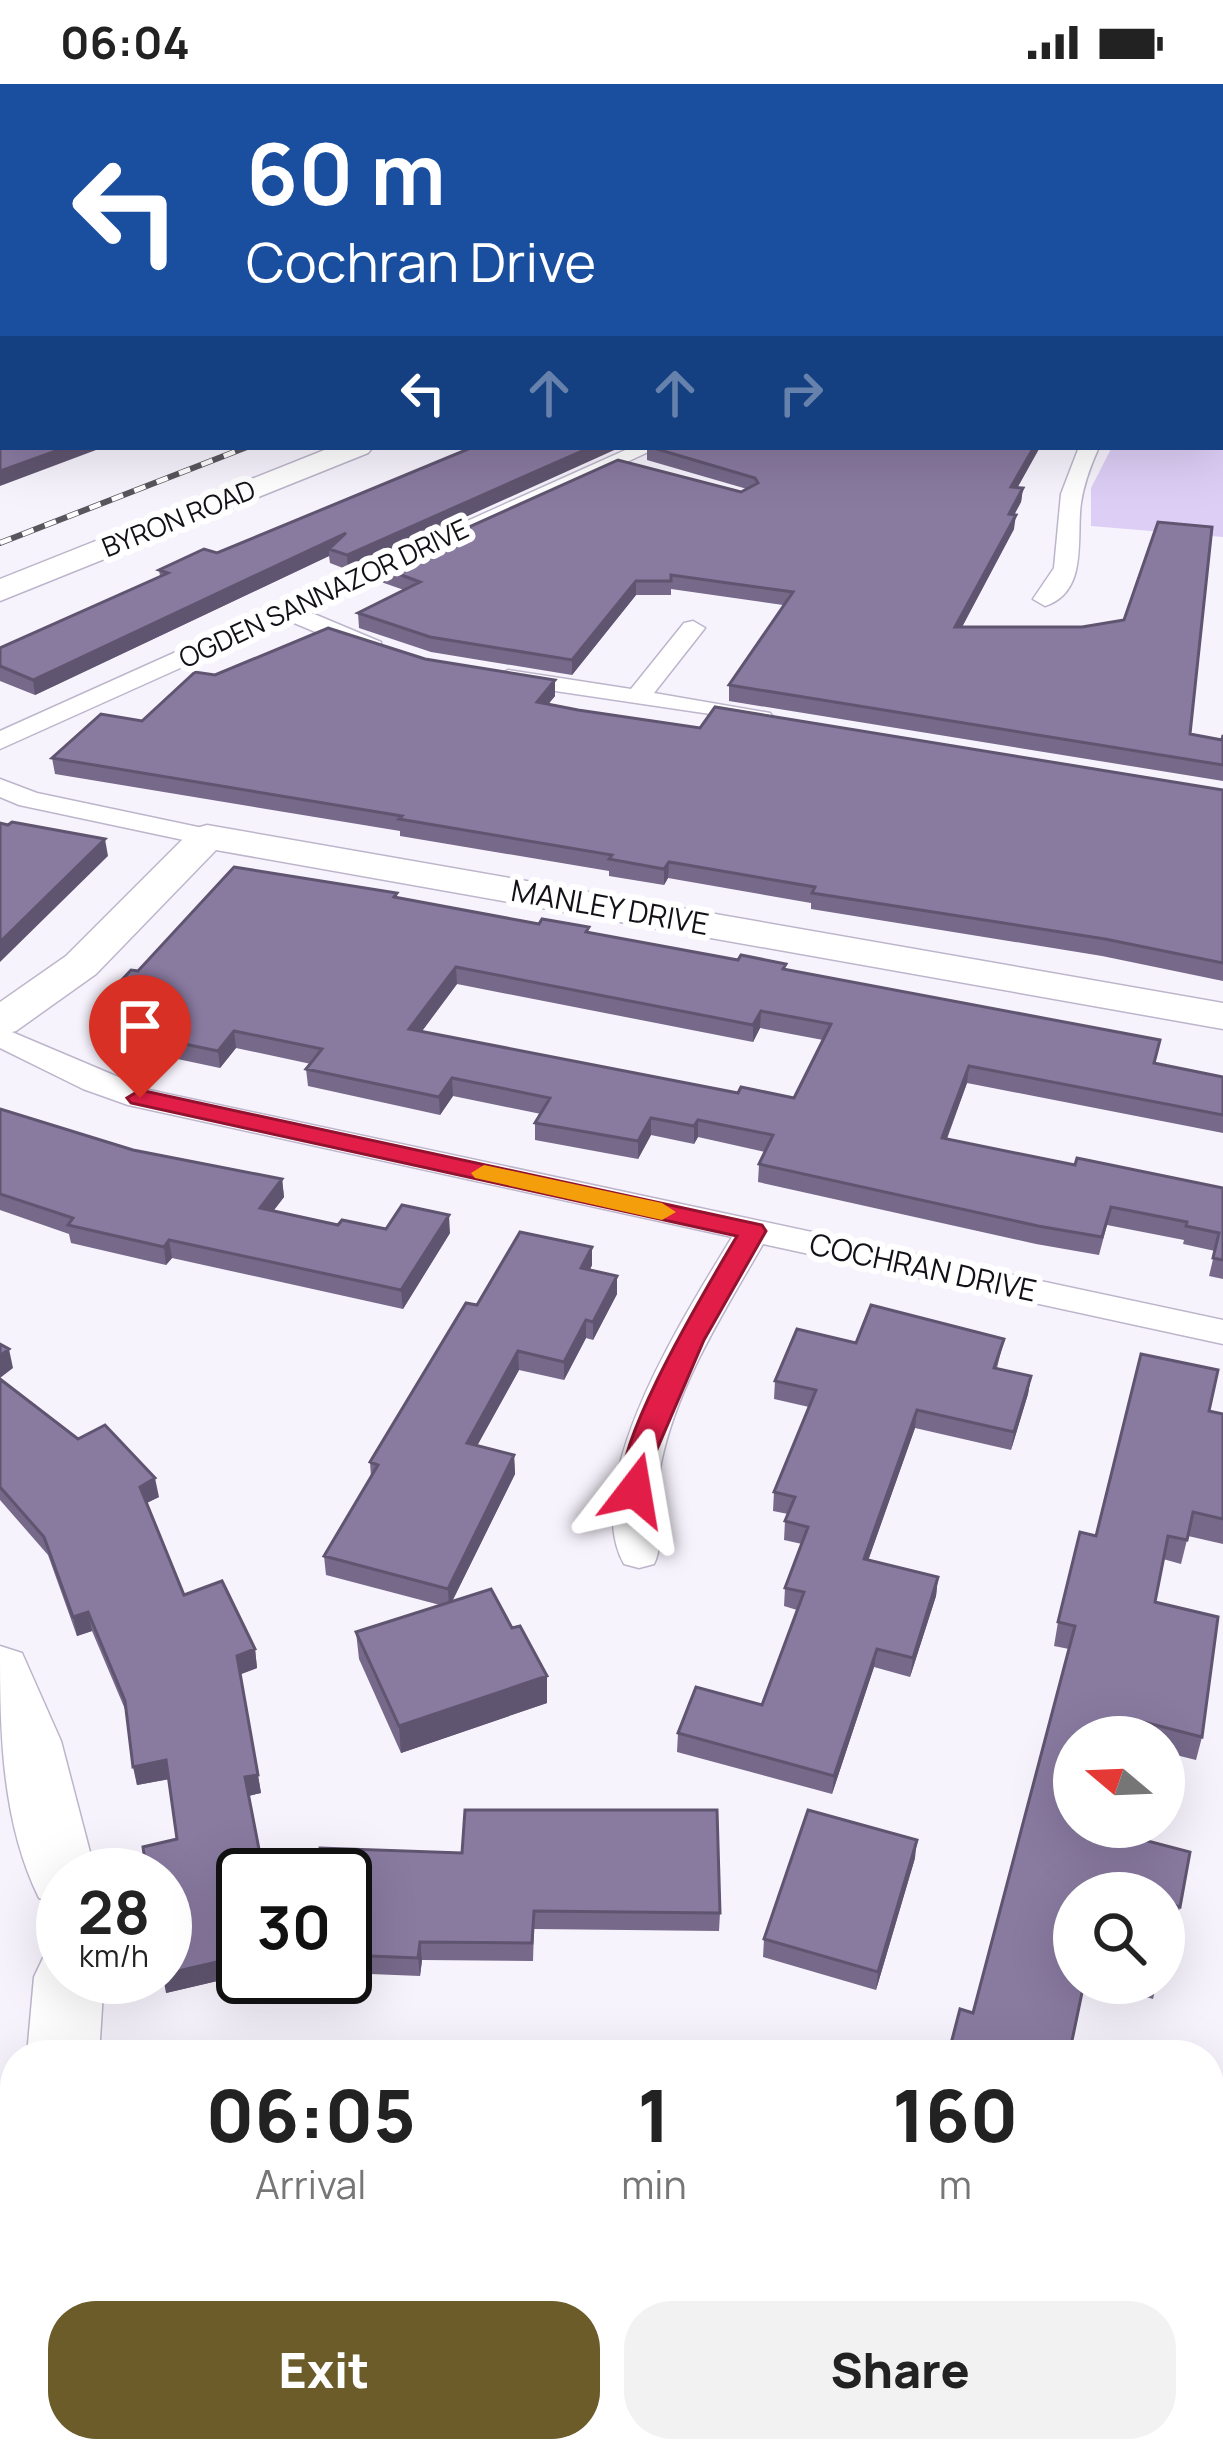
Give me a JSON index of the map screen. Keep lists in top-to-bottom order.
{
  "streets": {
    "street": [
      "BYRON ROAD",
      "OGDEN SANNAZOR DRIVE",
      "MANLEY DRIVE",
      "COCHRAN DRIVE"
    ]
  },
  "north": "left",
  "page": {
    "status": "06:04",
    "turn": ["60 m", "Cochran Drive"],
    "speed": "28 km/h",
    "limit": "30",
    "eta": [
      "06:05",
      "Arrival",
      "1",
      "min",
      "160",
      "m"
    ],
    "buttons": ["Exit", "Share"]
  }
}
